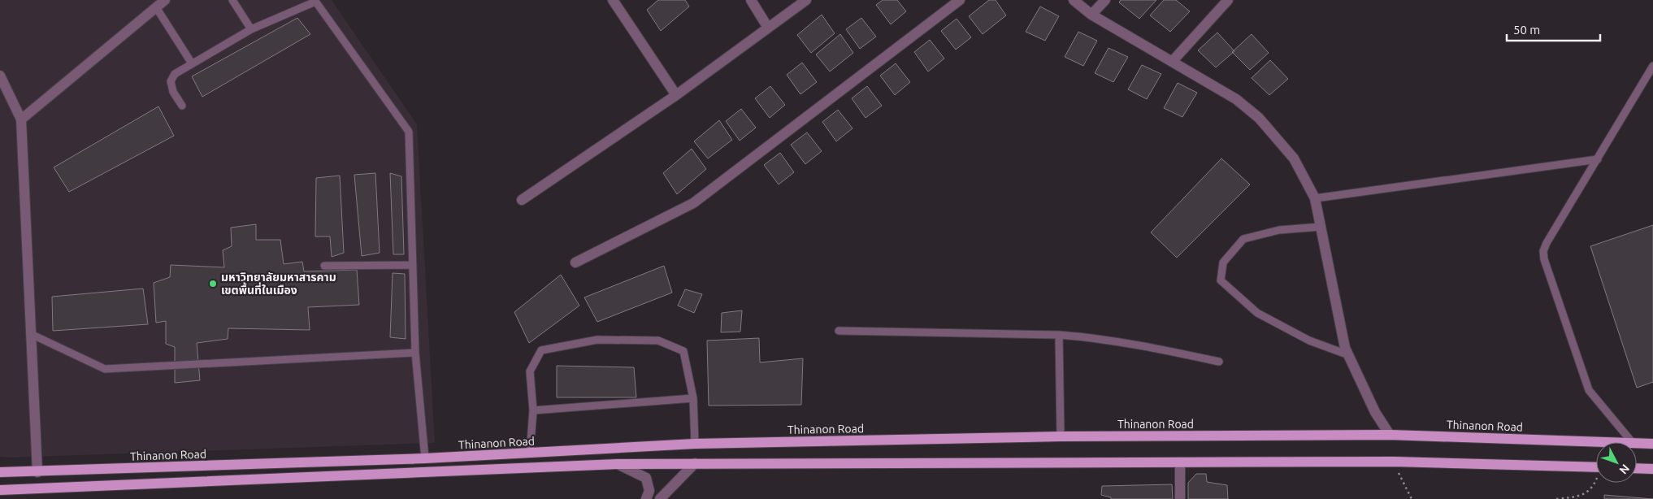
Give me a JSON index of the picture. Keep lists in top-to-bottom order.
{
  "streets": {
    "main road": ["Thinanon Road"]
  },
  "places": ["มหาวิทยาลัยมหาสารคาม เขตพื้นที่ในเมือง"],
  "scale_bar": "50 m",
  "north": "bottom right"
}
